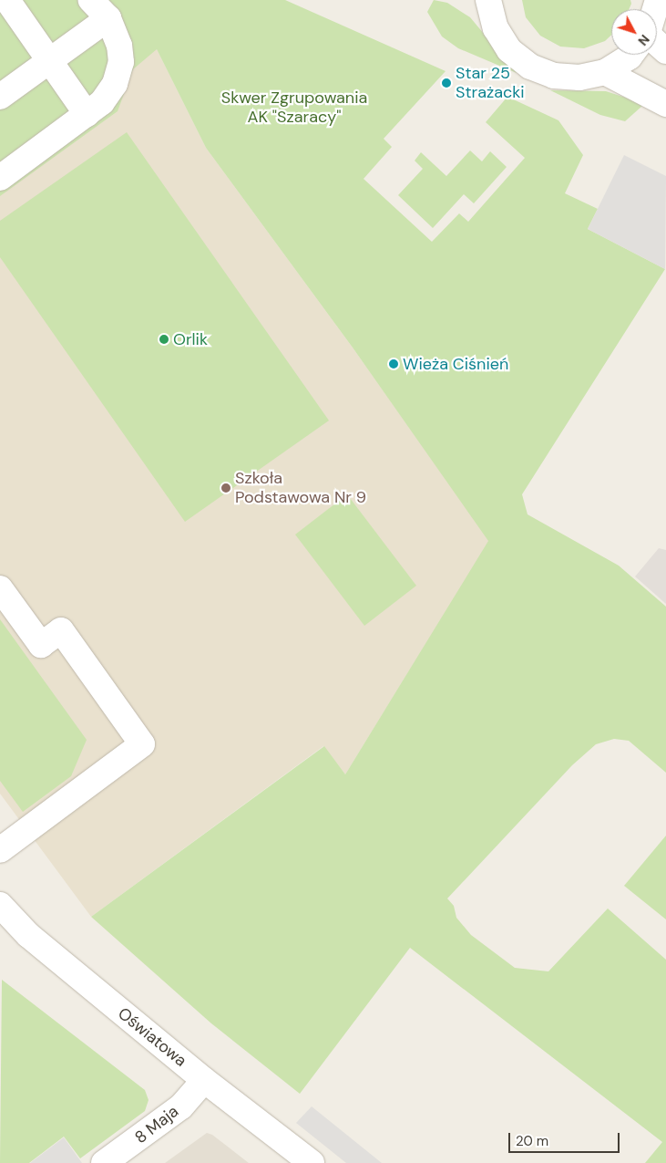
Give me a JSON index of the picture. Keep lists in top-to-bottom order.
{
  "streets": {
    "street": ["Oświatowa", "8 Maja"]
  },
  "crossings": [
    ["Oświatowa", "8 Maja"]
  ],
  "parks": ["Skwer Zgrupowania AK \"Szaracy\""],
  "places": [
    "Star 25 Strażacki",
    "Orlik",
    "Wieża Ciśnień",
    "Szkoła Podstawowa Nr 9"
  ],
  "scale_bar": "20 m",
  "north": "bottom right"
}
